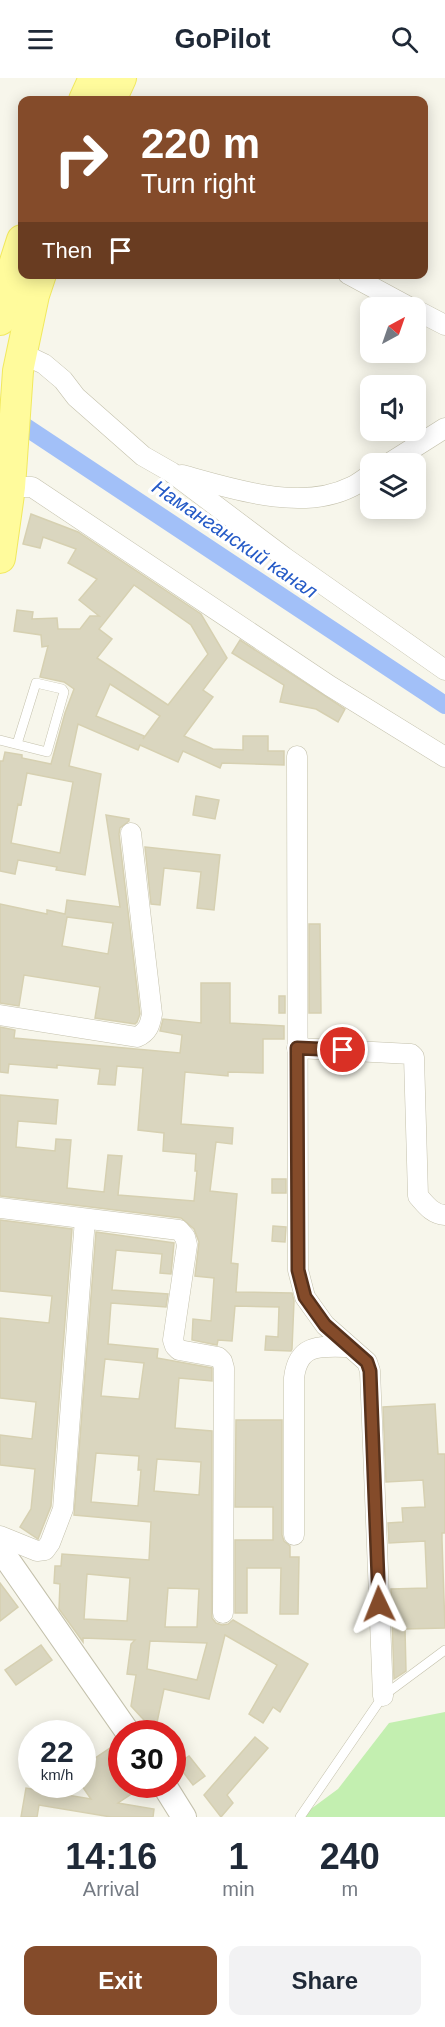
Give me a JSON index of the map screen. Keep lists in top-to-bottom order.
{
  "water": ["Наманганский канал"],
  "north": "top right",
  "page": {
    "header": "GoPilot",
    "turn": ["220 m", "Turn right"],
    "then": "Then",
    "speed": "22 km/h",
    "limit": "30",
    "eta": [
      "14:16",
      "Arrival",
      "1",
      "min",
      "240",
      "m"
    ],
    "buttons": ["Exit", "Share"]
  }
}
